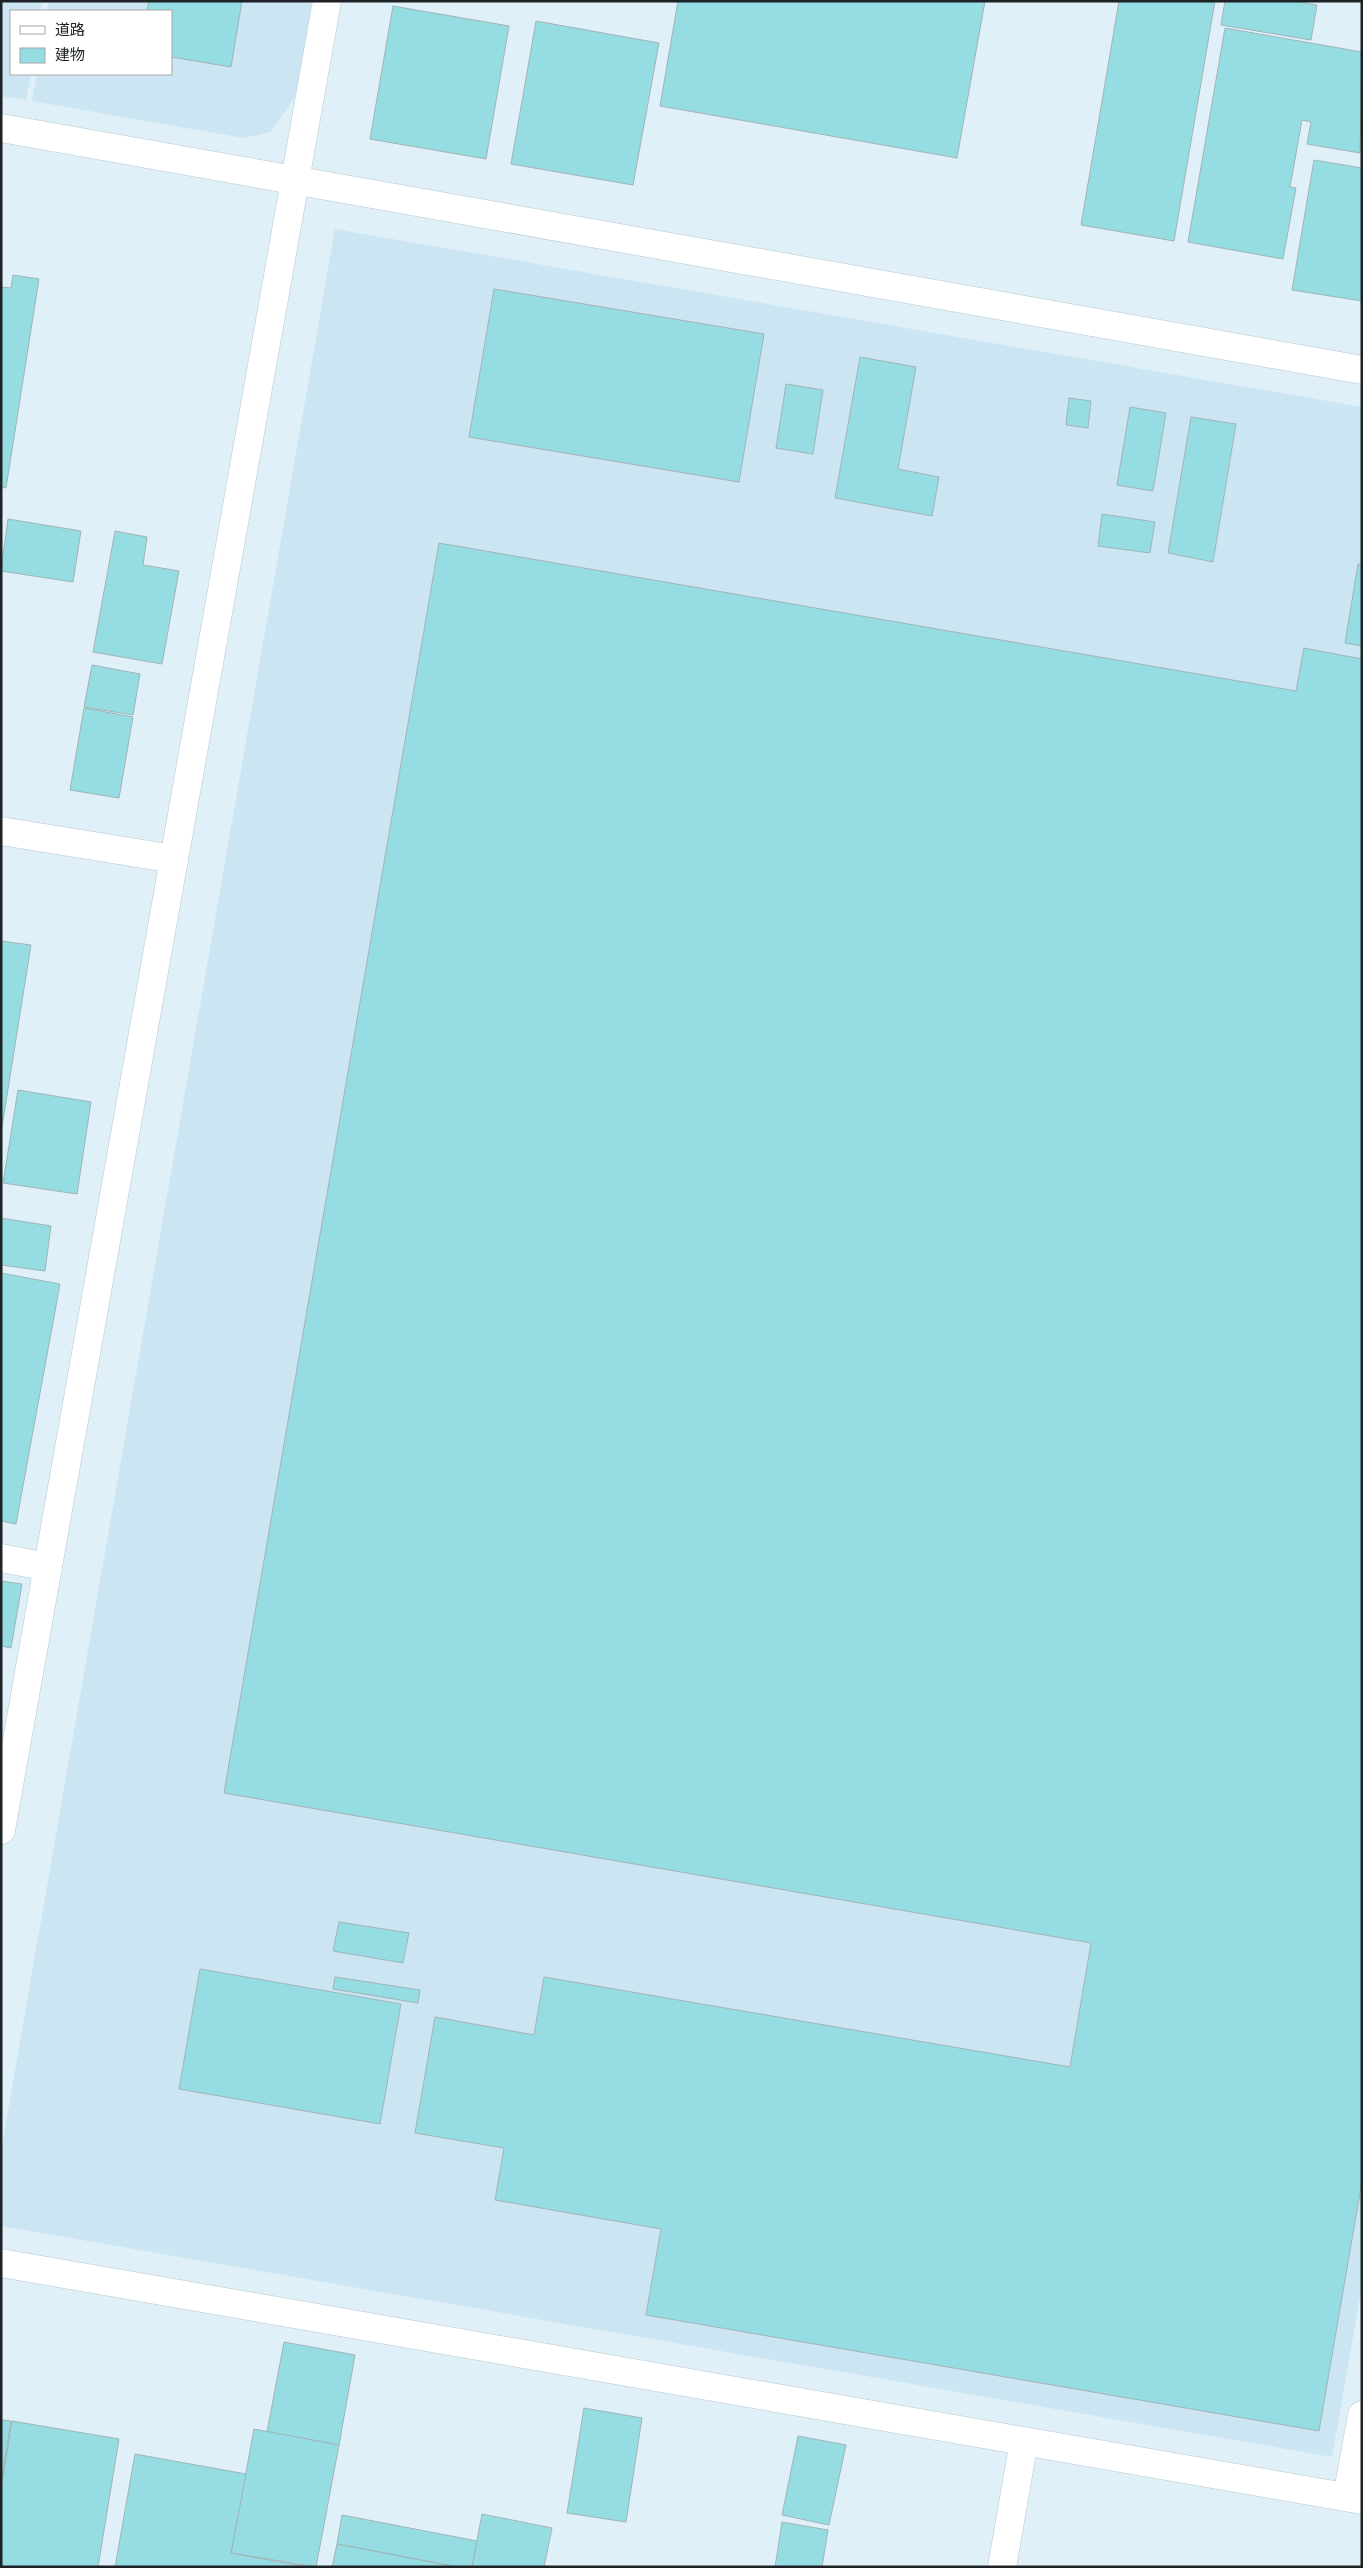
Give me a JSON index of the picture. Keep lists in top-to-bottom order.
{
  "legend": ["道路", "建物"]
}
